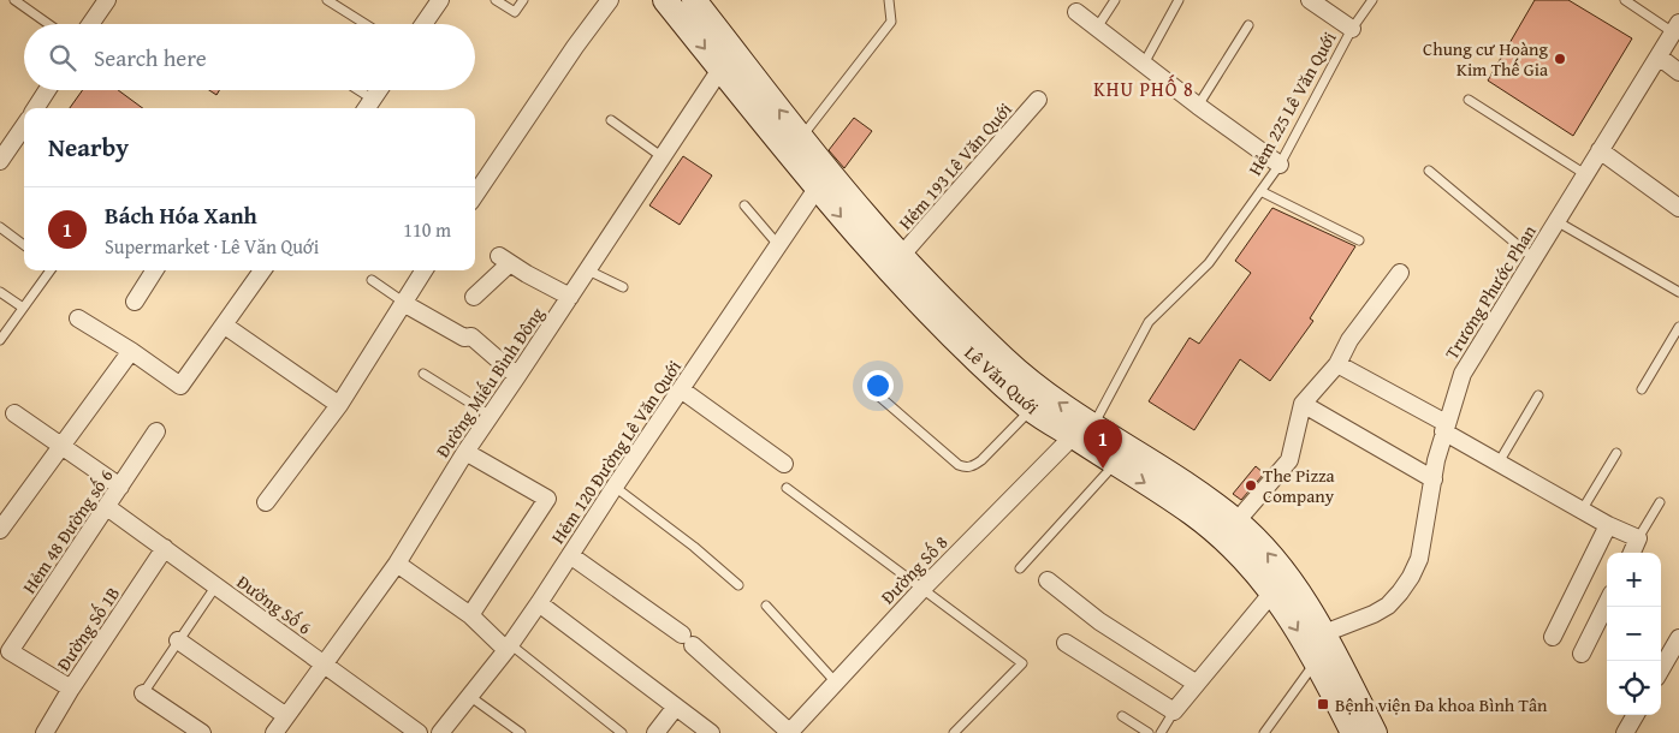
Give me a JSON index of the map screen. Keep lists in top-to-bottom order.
{
  "streets": {
    "main road": ["Lê Văn Quới"],
    "street": [
      "Hẻm 193 Lê Văn Quới",
      "Trương Phước Phan",
      "Đường Miếu Bình Đông",
      "Hẻm 120 Đường Lê Văn Quới",
      "Hẻm 48 Đường số 6",
      "Đường Số 8",
      "Đường Số 6",
      "Đường Số 1B"
    ],
    "lane": ["Hẻm 225 Lê Văn Quới"]
  },
  "crossings": [
    ["Hẻm 225 Lê Văn Quới", "Lê Văn Quới"],
    ["Hẻm 225 Lê Văn Quới", "Đường Số 8"],
    ["Hẻm 193 Lê Văn Quới", "Lê Văn Quới"],
    ["Trương Phước Phan", "Lê Văn Quới"],
    ["Lê Văn Quới", "Đường Miếu Bình Đông"],
    ["Lê Văn Quới", "Hẻm 120 Đường Lê Văn Quới"],
    ["Lê Văn Quới", "Đường Số 8"],
    ["Đường Miếu Bình Đông", "Đường Số 6"],
    ["Hẻm 48 Đường số 6", "Đường Số 6"],
    ["Hẻm 48 Đường số 6", "Đường Số 1B"],
    ["Đường Số 6", "Đường Số 1B"]
  ],
  "districts": ["KHU PHỐ 8"],
  "places": {
    "other": ["Chung cư Hoàng Kim Thế Gia", "The Pizza Company"],
    "transit": ["Bệnh viện Đa khoa Bình Tân"]
  },
  "page": {
    "search": "Search here",
    "heading": "Nearby",
    "list": [
      {
        "mark": "1",
        "name": "Bách Hóa Xanh",
        "note": "Supermarket · Lê Văn Quới",
        "value": "110 m"
      }
    ],
    "pins": "1",
    "map_buttons": ["+", "−"]
  }
}
